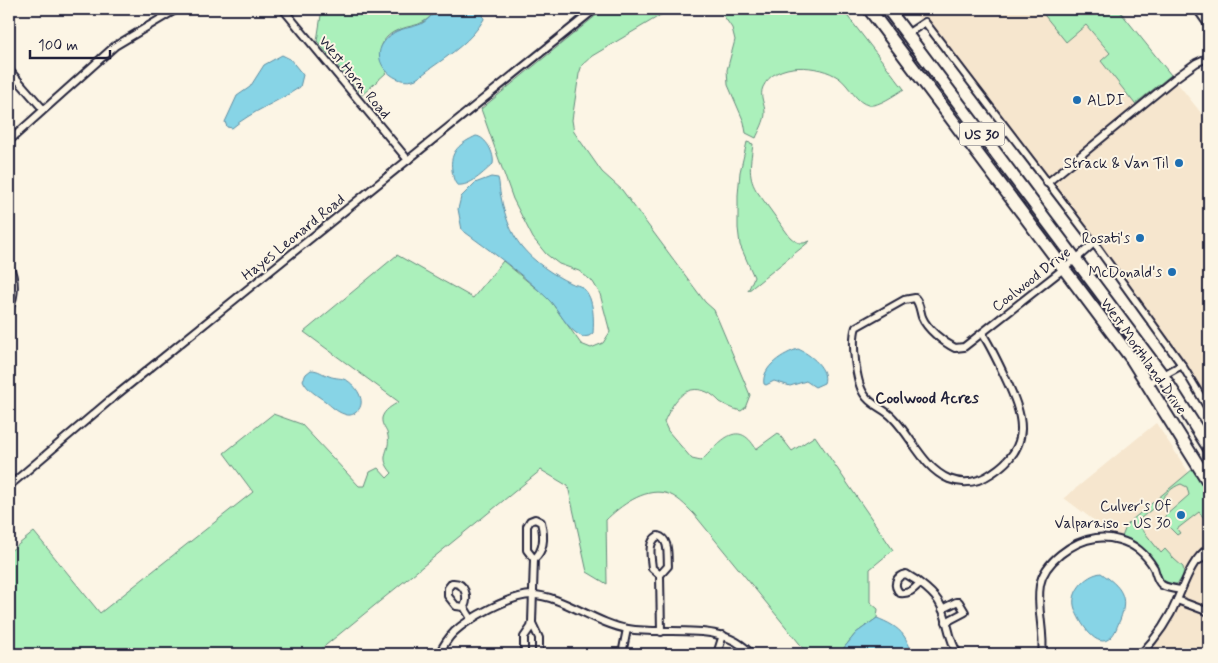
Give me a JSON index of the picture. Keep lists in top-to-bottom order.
{
  "streets": {
    "highway": ["US 30", "West Morthland Drive"],
    "street": ["West Horn Road", "Hayes Leonard Road", "Coolwood Drive"]
  },
  "crossings": [
    ["West Horn Road", "Hayes Leonard Road"],
    ["Coolwood Drive", "West Morthland Drive"]
  ],
  "districts": ["Coolwood Acres"],
  "places": [
    "ALDI",
    "Strack & Van Til",
    "Rosati's",
    "McDonald's",
    "Culver's Of Valparaiso - US 30"
  ],
  "scale_bar": "100 m"
}
